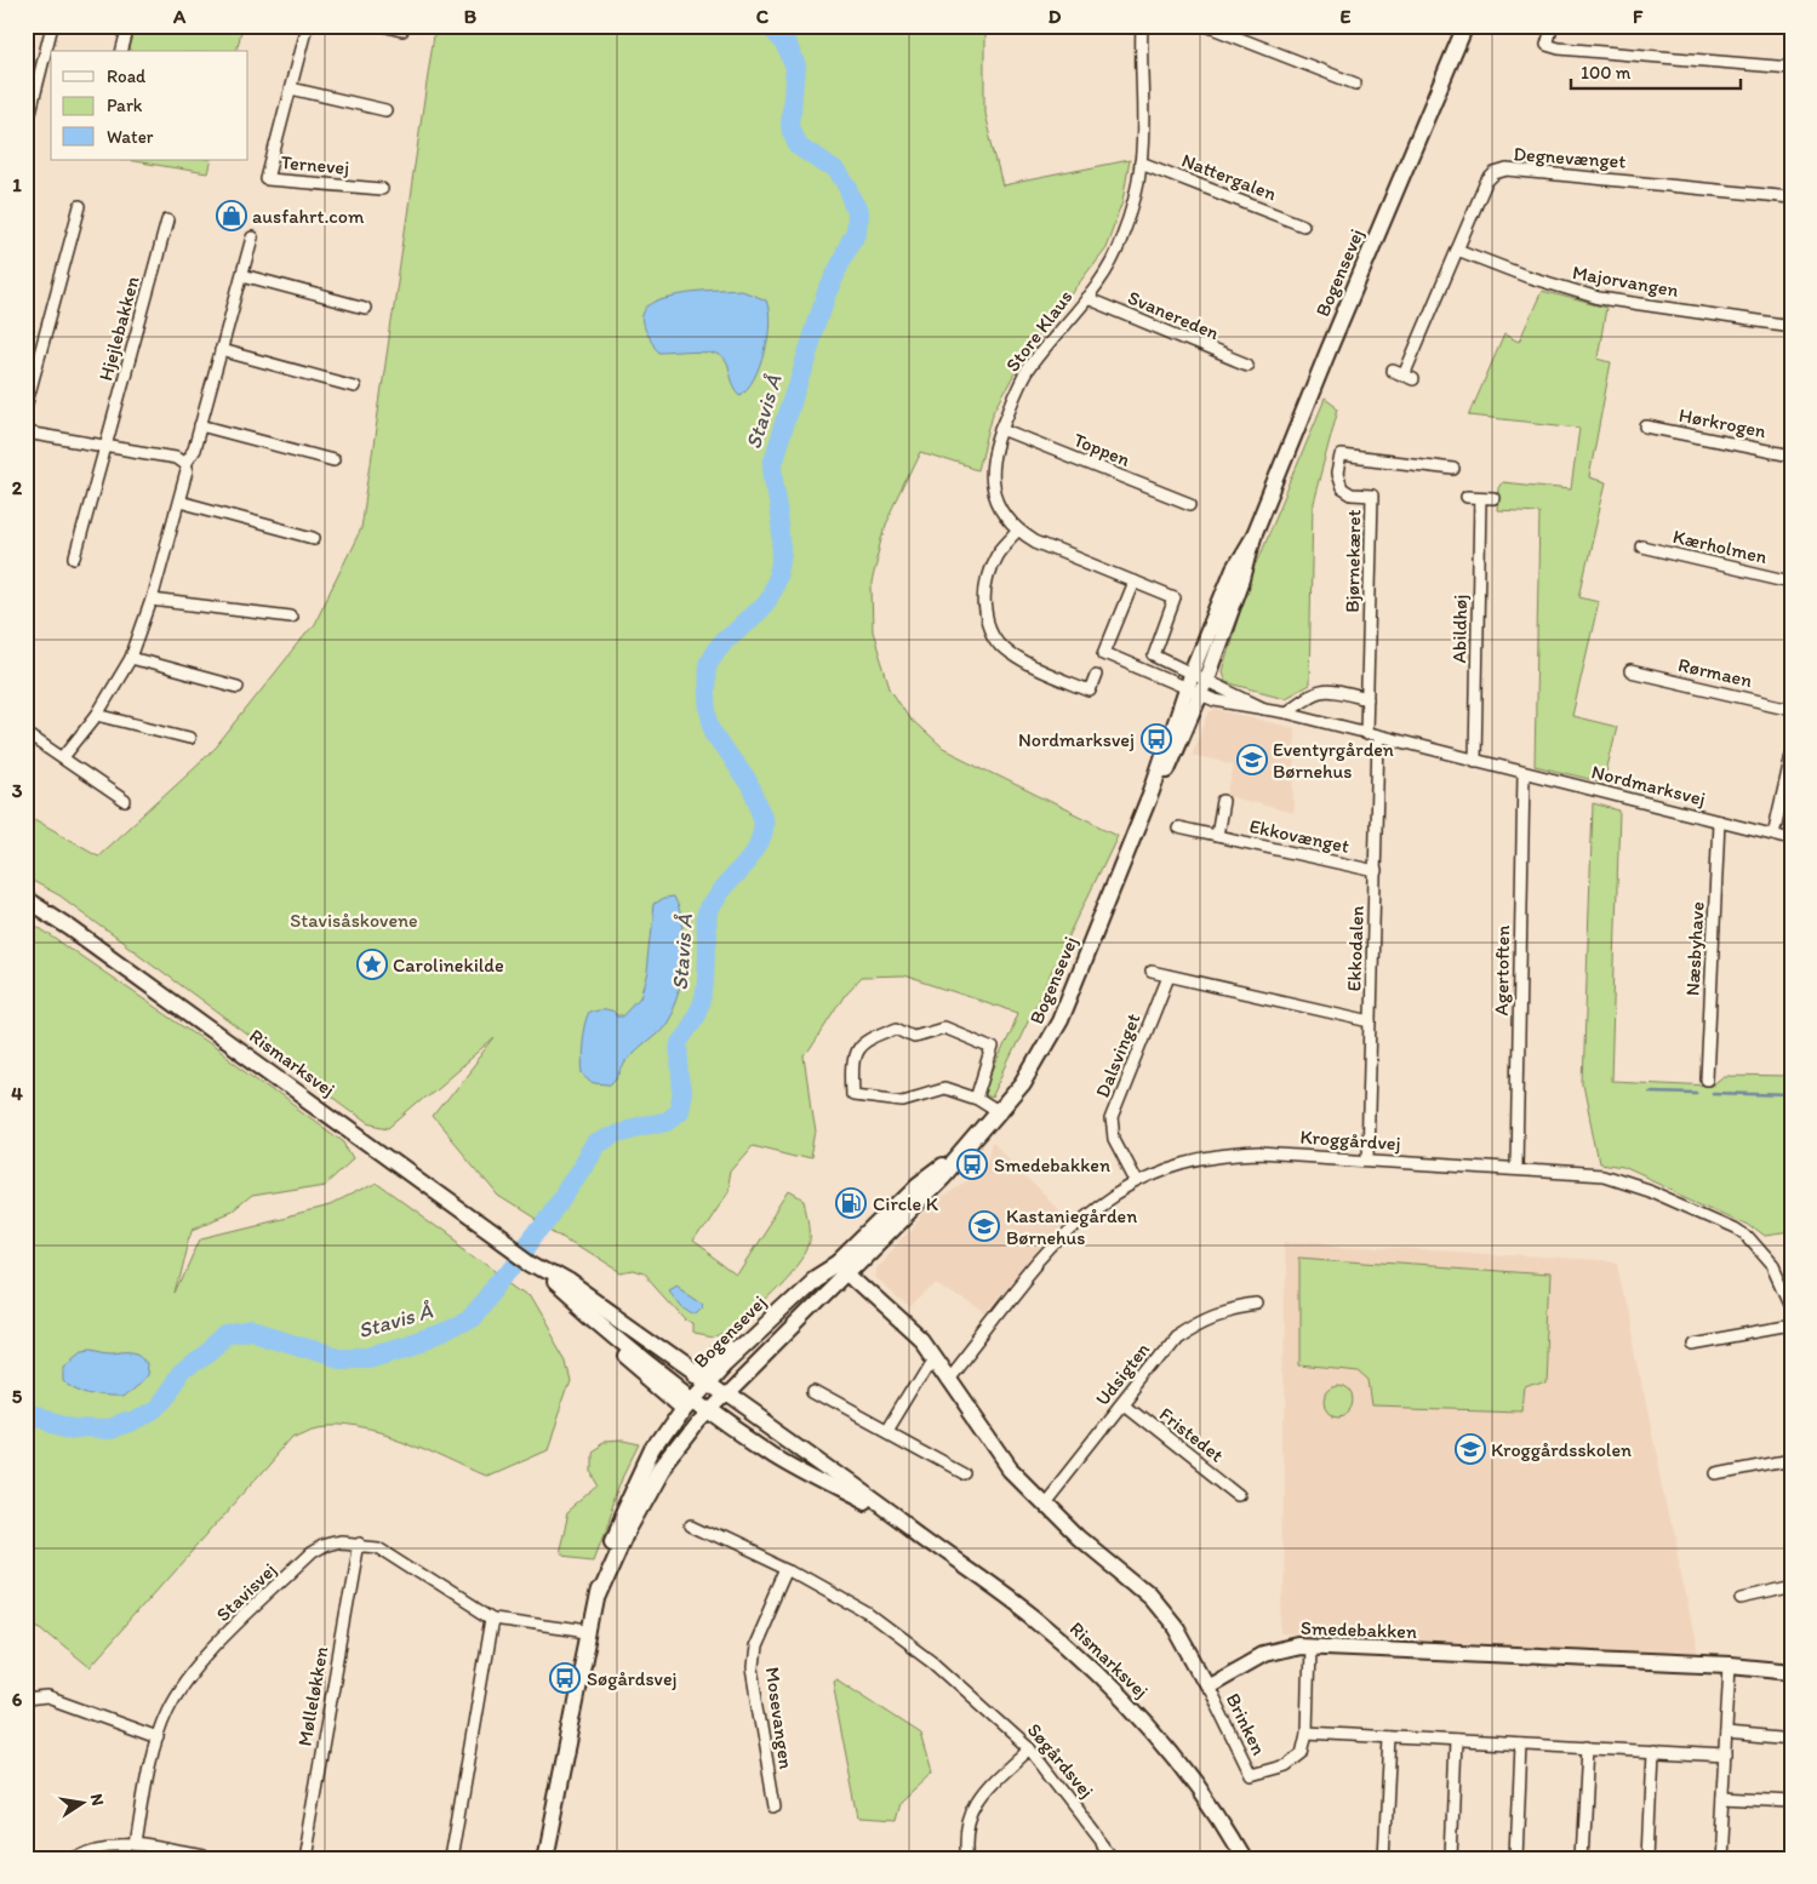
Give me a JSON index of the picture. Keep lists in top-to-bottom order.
{
  "streets": {
    "main road": ["Bogensevej", "Rismarksvej", "Smedebakken"],
    "street": [
      "Degnevænget",
      "Ternevej",
      "Nattergalen",
      "Majorvangen",
      "Svanereden",
      "Hjejlebakken",
      "Store Klaus",
      "Hørkrogen",
      "Toppen",
      "Kærholmen",
      "Bjørnekæret",
      "Abildhøj",
      "Rørmaen",
      "Nordmarksvej",
      "Ekkovænget",
      "Ekkodalen",
      "Næsbyhave",
      "Agertoften",
      "Dalsvinget",
      "Kroggårdvej",
      "Udsigten",
      "Fristedet",
      "Stavisvej",
      "Mølleløkken",
      "Mosevangen",
      "Brinken",
      "Søgårdsvej"
    ]
  },
  "crossings": [
    ["Degnevænget", "Majorvangen"],
    ["Nattergalen", "Store Klaus"],
    ["Bogensevej", "Store Klaus"],
    ["Bogensevej", "Nordmarksvej"],
    ["Bogensevej", "Rismarksvej"],
    ["Bogensevej", "Stavisvej"],
    ["Svanereden", "Store Klaus"],
    ["Store Klaus", "Toppen"],
    ["Store Klaus", "Nordmarksvej"],
    ["Bjørnekæret", "Nordmarksvej"],
    ["Abildhøj", "Nordmarksvej"],
    ["Nordmarksvej", "Ekkodalen"],
    ["Nordmarksvej", "Næsbyhave"],
    ["Nordmarksvej", "Agertoften"],
    ["Ekkovænget", "Ekkodalen"],
    ["Ekkodalen", "Kroggårdvej"],
    ["Agertoften", "Kroggårdvej"],
    ["Dalsvinget", "Kroggårdvej"],
    ["Udsigten", "Fristedet"],
    ["Stavisvej", "Mølleløkken"],
    ["Smedebakken", "Brinken"],
    ["Mosevangen", "Søgårdsvej"]
  ],
  "water": ["Stavis Å"],
  "parks": ["Stavisåskovene"],
  "places": {
    "shop": ["ausfahrt.com"],
    "bus stop": ["Nordmarksvej", "Smedebakken", "Søgårdsvej"],
    "school or university": ["Eventyrgården Børnehus", "Kastaniegården Børnehus", "Kroggårdsskolen"],
    "place": ["Carolinekilde"],
    "fuel station": ["Circle K"]
  },
  "legend": ["Road", "Park", "Water"],
  "scale_bar": "100 m",
  "north": "right",
  "grid": {
    "columns": [
      "A",
      "B",
      "C",
      "D",
      "E",
      "F"
    ],
    "rows": [
      "1",
      "2",
      "3",
      "4",
      "5",
      "6"
    ]
  }
}
